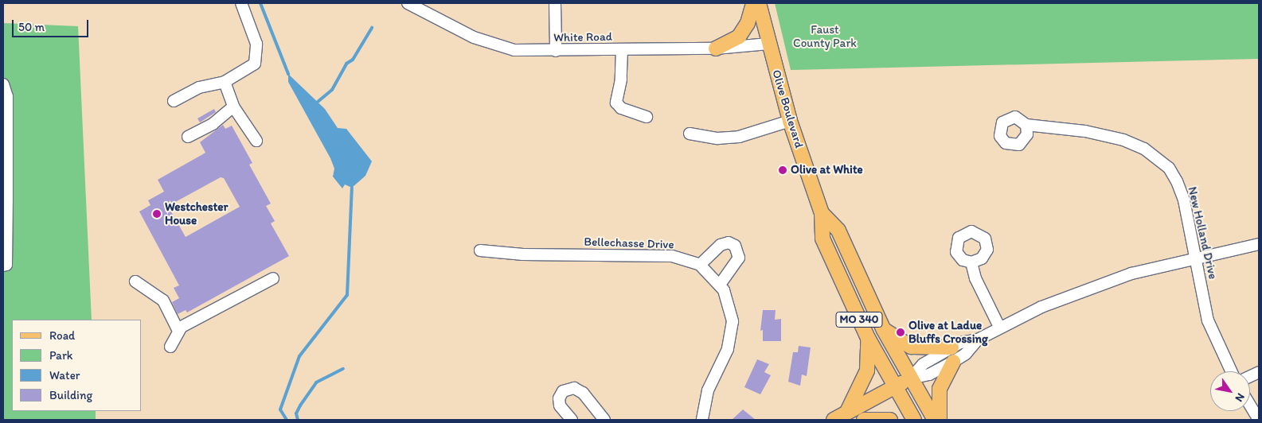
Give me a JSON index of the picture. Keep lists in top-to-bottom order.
{
  "streets": {
    "main road": ["Olive Boulevard", "MO 340"],
    "street": ["White Road", "New Holland Drive", "Bellechasse Drive"]
  },
  "crossings": [
    ["White Road", "Olive Boulevard"]
  ],
  "parks": ["Faust County Park"],
  "places": ["Olive at White", "Westchester House", "Olive at Ladue Bluffs Crossing"],
  "legend": [
    "Road",
    "Park",
    "Water",
    "Building"
  ],
  "scale_bar": "50 m",
  "north": "bottom right"
}
